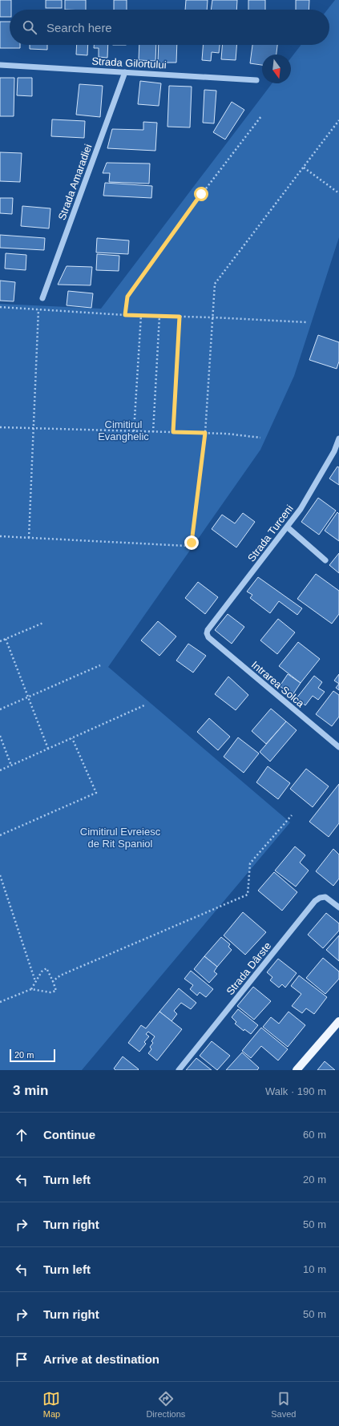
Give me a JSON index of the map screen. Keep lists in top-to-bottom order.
{
  "streets": {
    "street": [
      "Strada Gilortului",
      "Strada Amaradiei",
      "Strada Turceni",
      "Intrarea Solca",
      "Strada Dârste"
    ]
  },
  "crossings": [
    ["Strada Gilortului", "Strada Amaradiei"],
    ["Strada Turceni", "Intrarea Solca"]
  ],
  "parks": ["Cimitirul Evanghelic", "Cimitirul Evreiesc de Rit Spaniol"],
  "scale_bar": "20 m",
  "north": "bottom",
  "page": {
    "search": "Search here",
    "scale": "20 m",
    "heading": ["3 min", "Walk · 190 m"],
    "list": [
      ["Continue", "60 m"],
      ["Turn left", "20 m"],
      ["Turn right", "50 m"],
      ["Turn left", "10 m"],
      ["Turn right", "50 m"],
      "Arrive at destination"
    ],
    "nav": ["Map", "Directions", "Saved"]
  }
}
